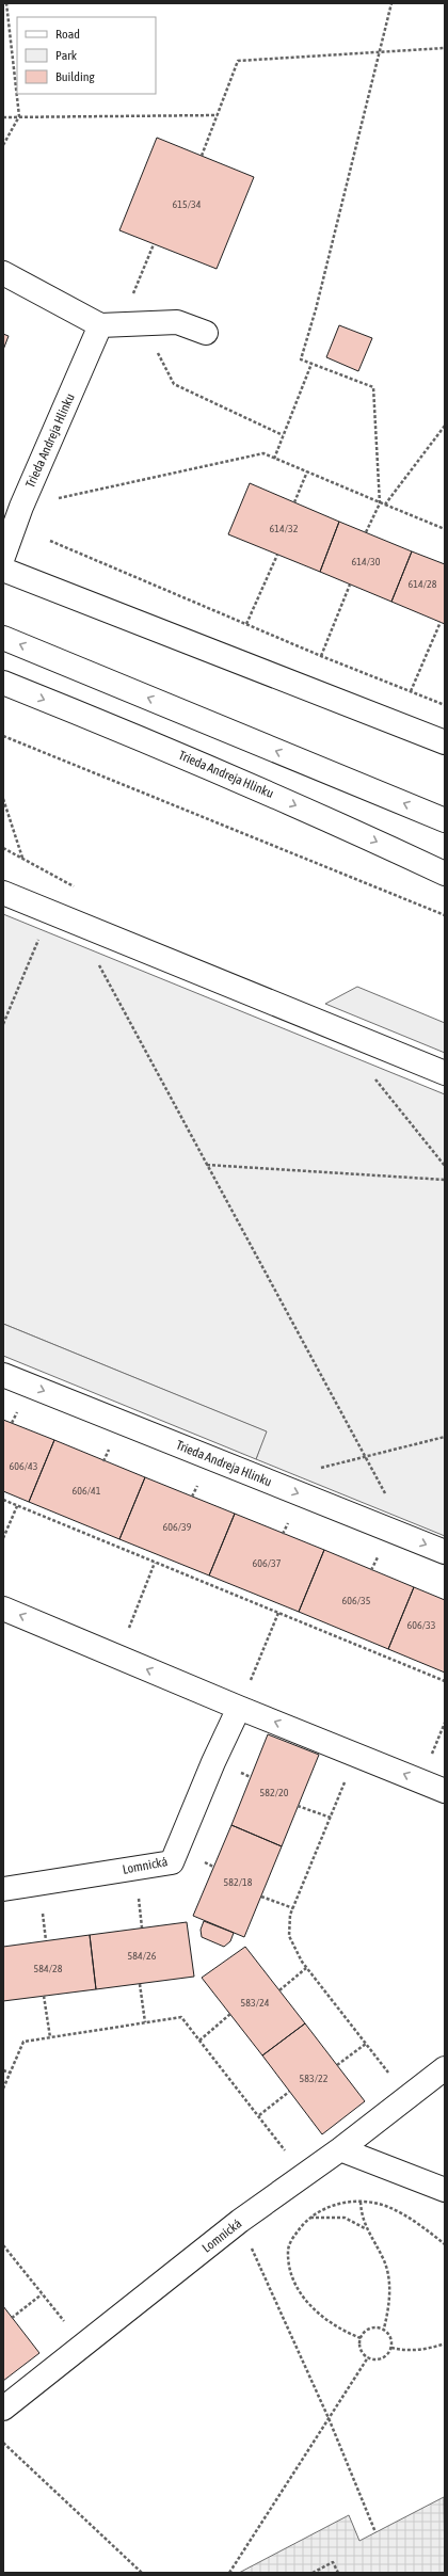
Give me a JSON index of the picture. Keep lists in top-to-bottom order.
{
  "streets": {
    "street": ["Trieda Andreja Hlinku", "Lomnická"]
  },
  "house_numbers": [
    "615/34",
    "614/32",
    "614/30",
    "614/28",
    "606/43",
    "606/41",
    "606/39",
    "606/37",
    "606/35",
    "606/33",
    "582/20",
    "582/18",
    "584/26",
    "584/28",
    "583/24",
    "583/22"
  ],
  "legend": ["Road", "Park", "Building"]
}
